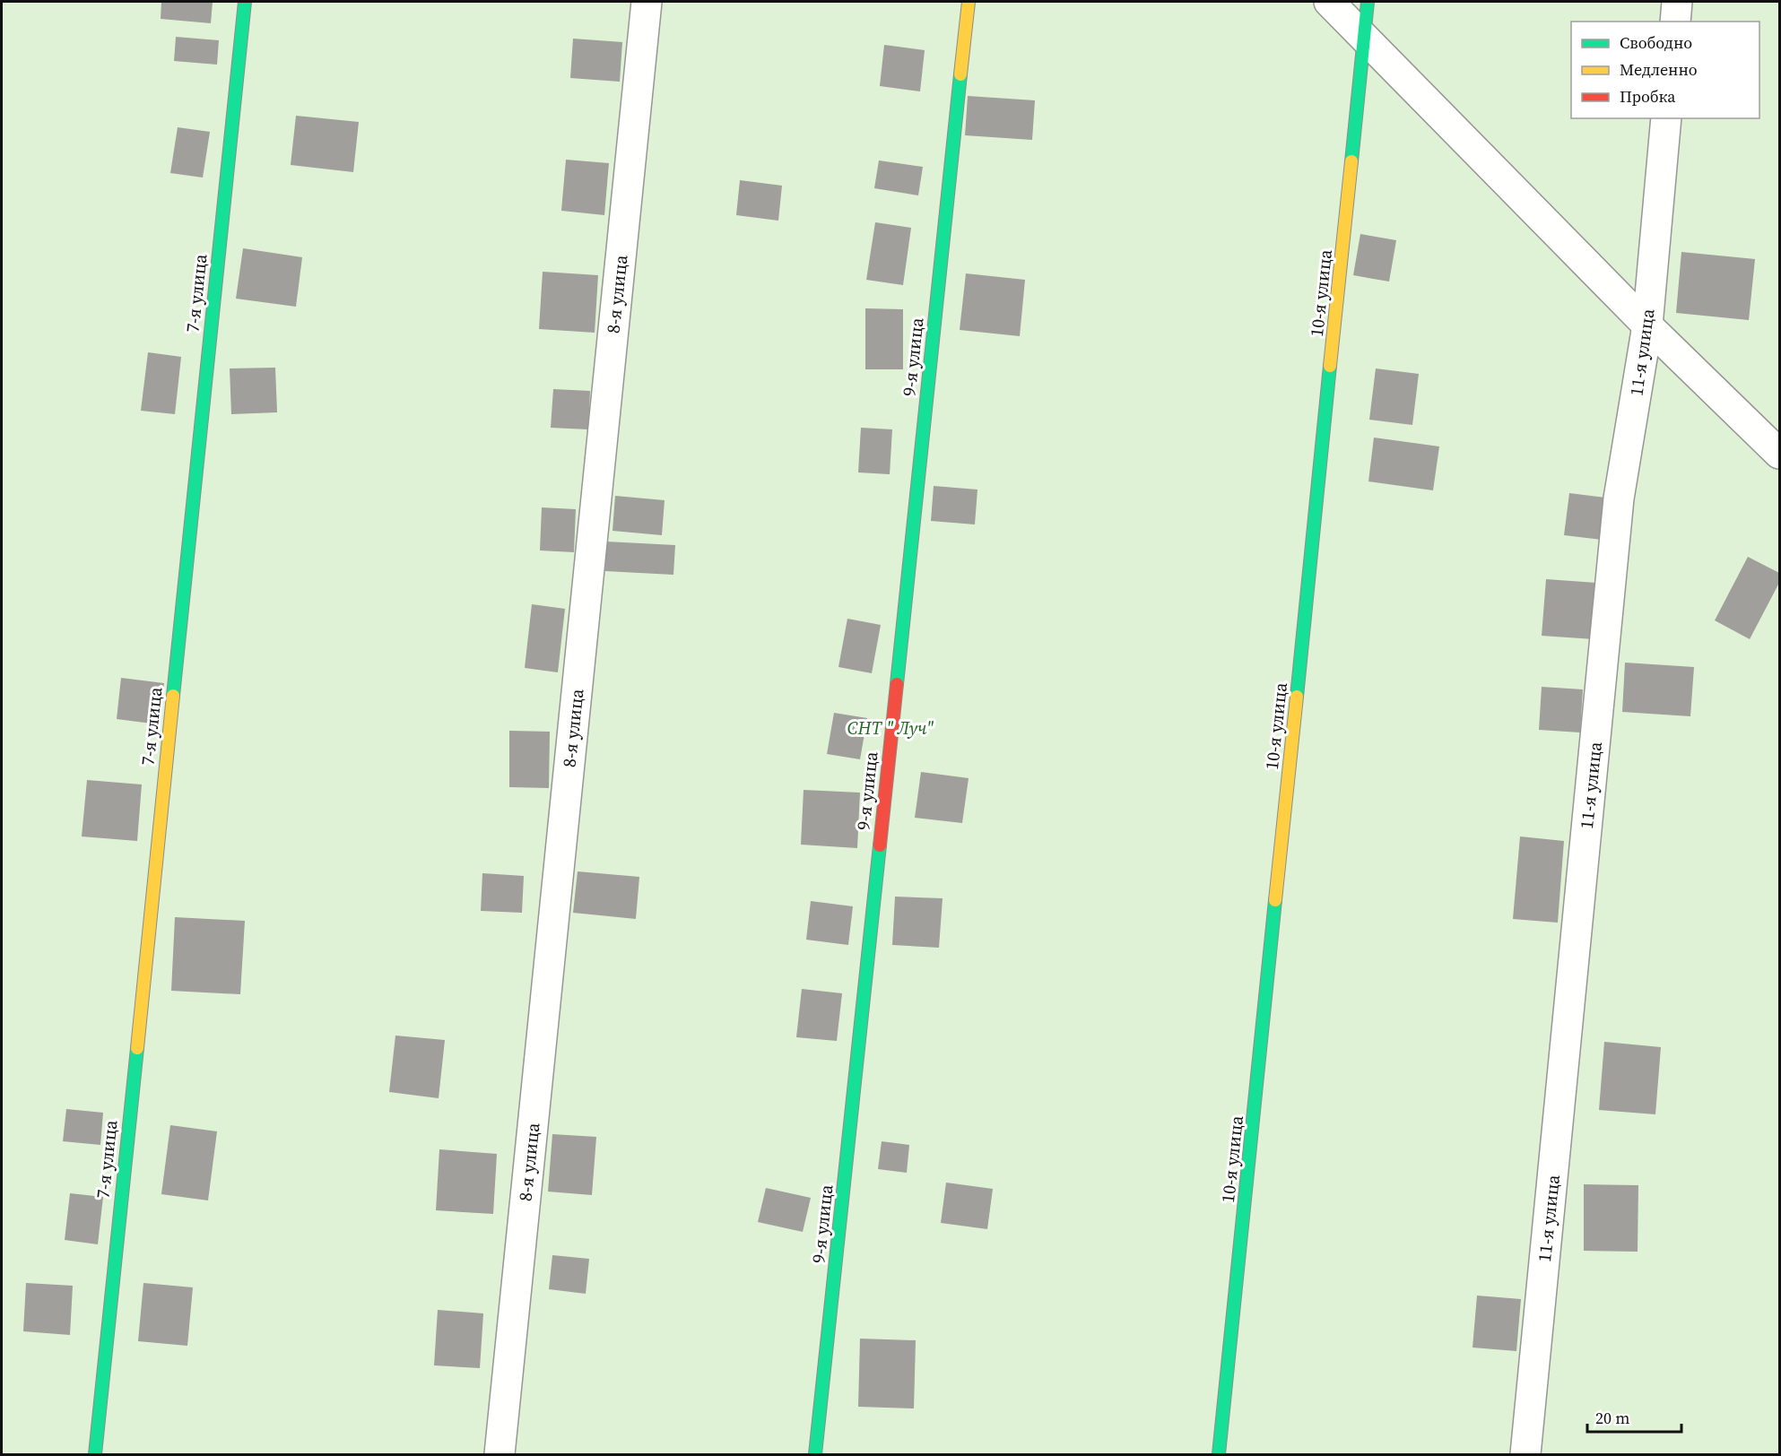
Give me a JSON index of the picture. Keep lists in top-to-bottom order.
{
  "streets": {
    "street": [
      "7-я улица",
      "10-я улица",
      "8-я улица",
      "11-я улица",
      "9-я улица"
    ]
  },
  "parks": ["СНТ \" Луч\""],
  "legend": ["Свободно", "Медленно", "Пробка"],
  "scale_bar": "20 m"
}
